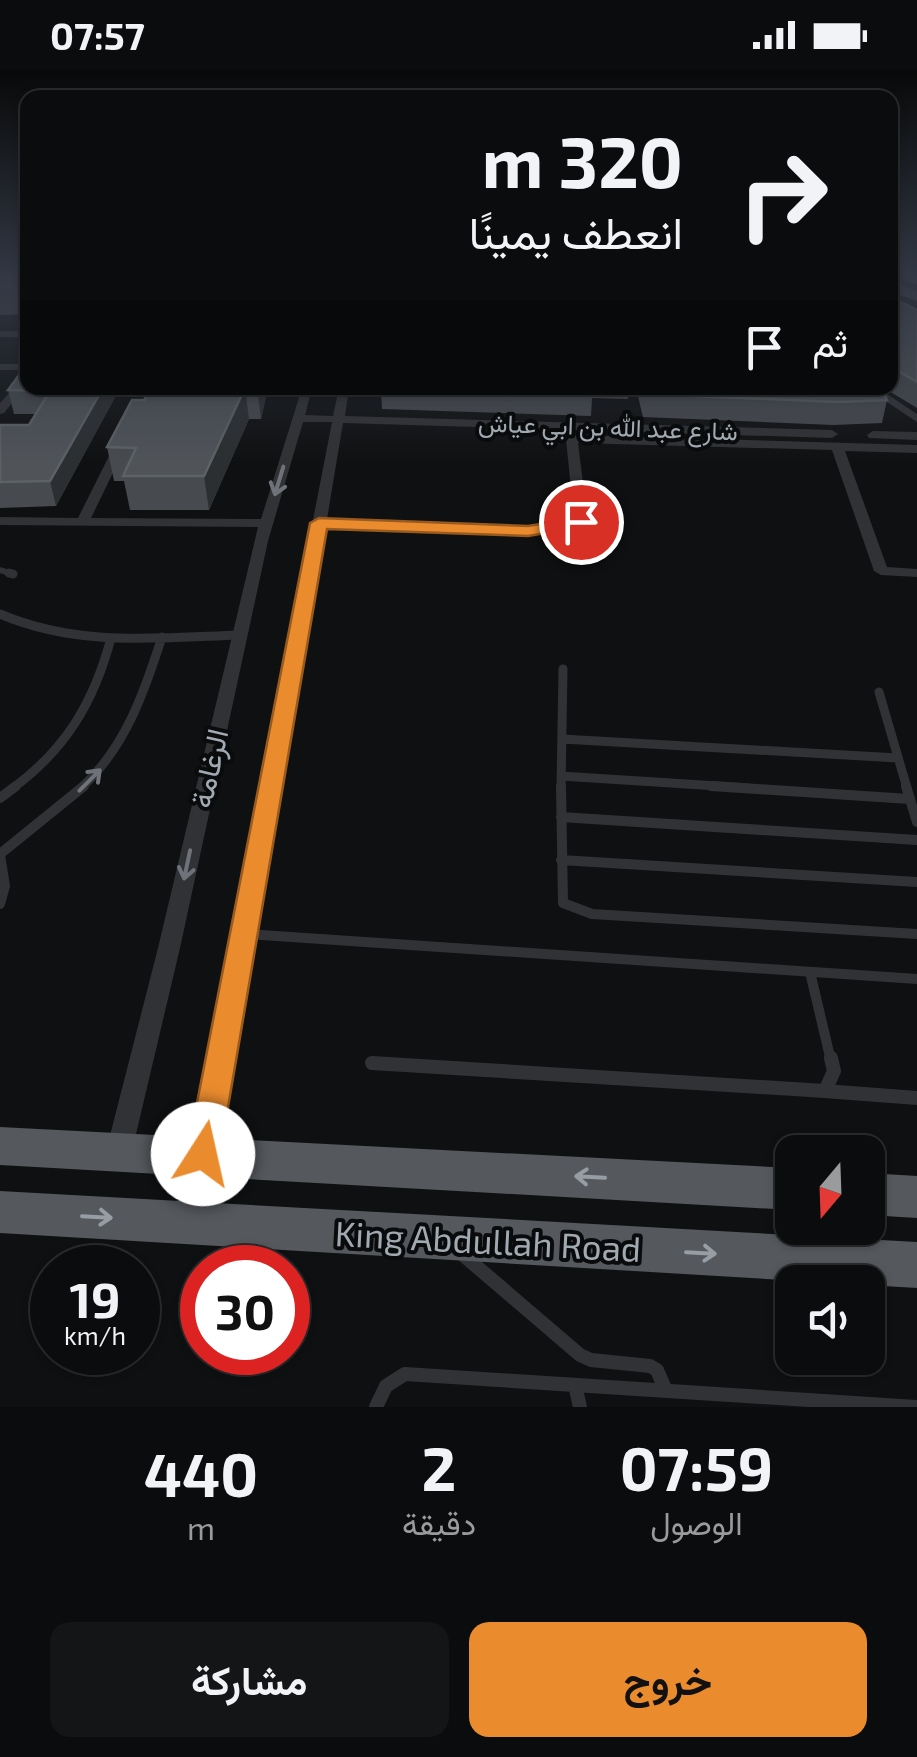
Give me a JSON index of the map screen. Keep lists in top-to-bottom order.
{
  "streets": {
    "highway": ["King Abdullah Road"],
    "street": ["شارع عبد الله بن ابي عياش", "الرغامة"]
  },
  "crossings": [
    ["شارع عبد الله بن ابي عياش", "الرغامة"]
  ],
  "north": "bottom",
  "page": {
    "status": "07:57",
    "turn": ["320 m", "انعطف يمينًا"],
    "then": "ثم",
    "speed": "19 km/h",
    "limit": "30",
    "eta": [
      "07:59",
      "الوصول",
      "2",
      "دقيقة",
      "440",
      "m"
    ],
    "buttons": ["خروج", "مشاركة"]
  }
}
